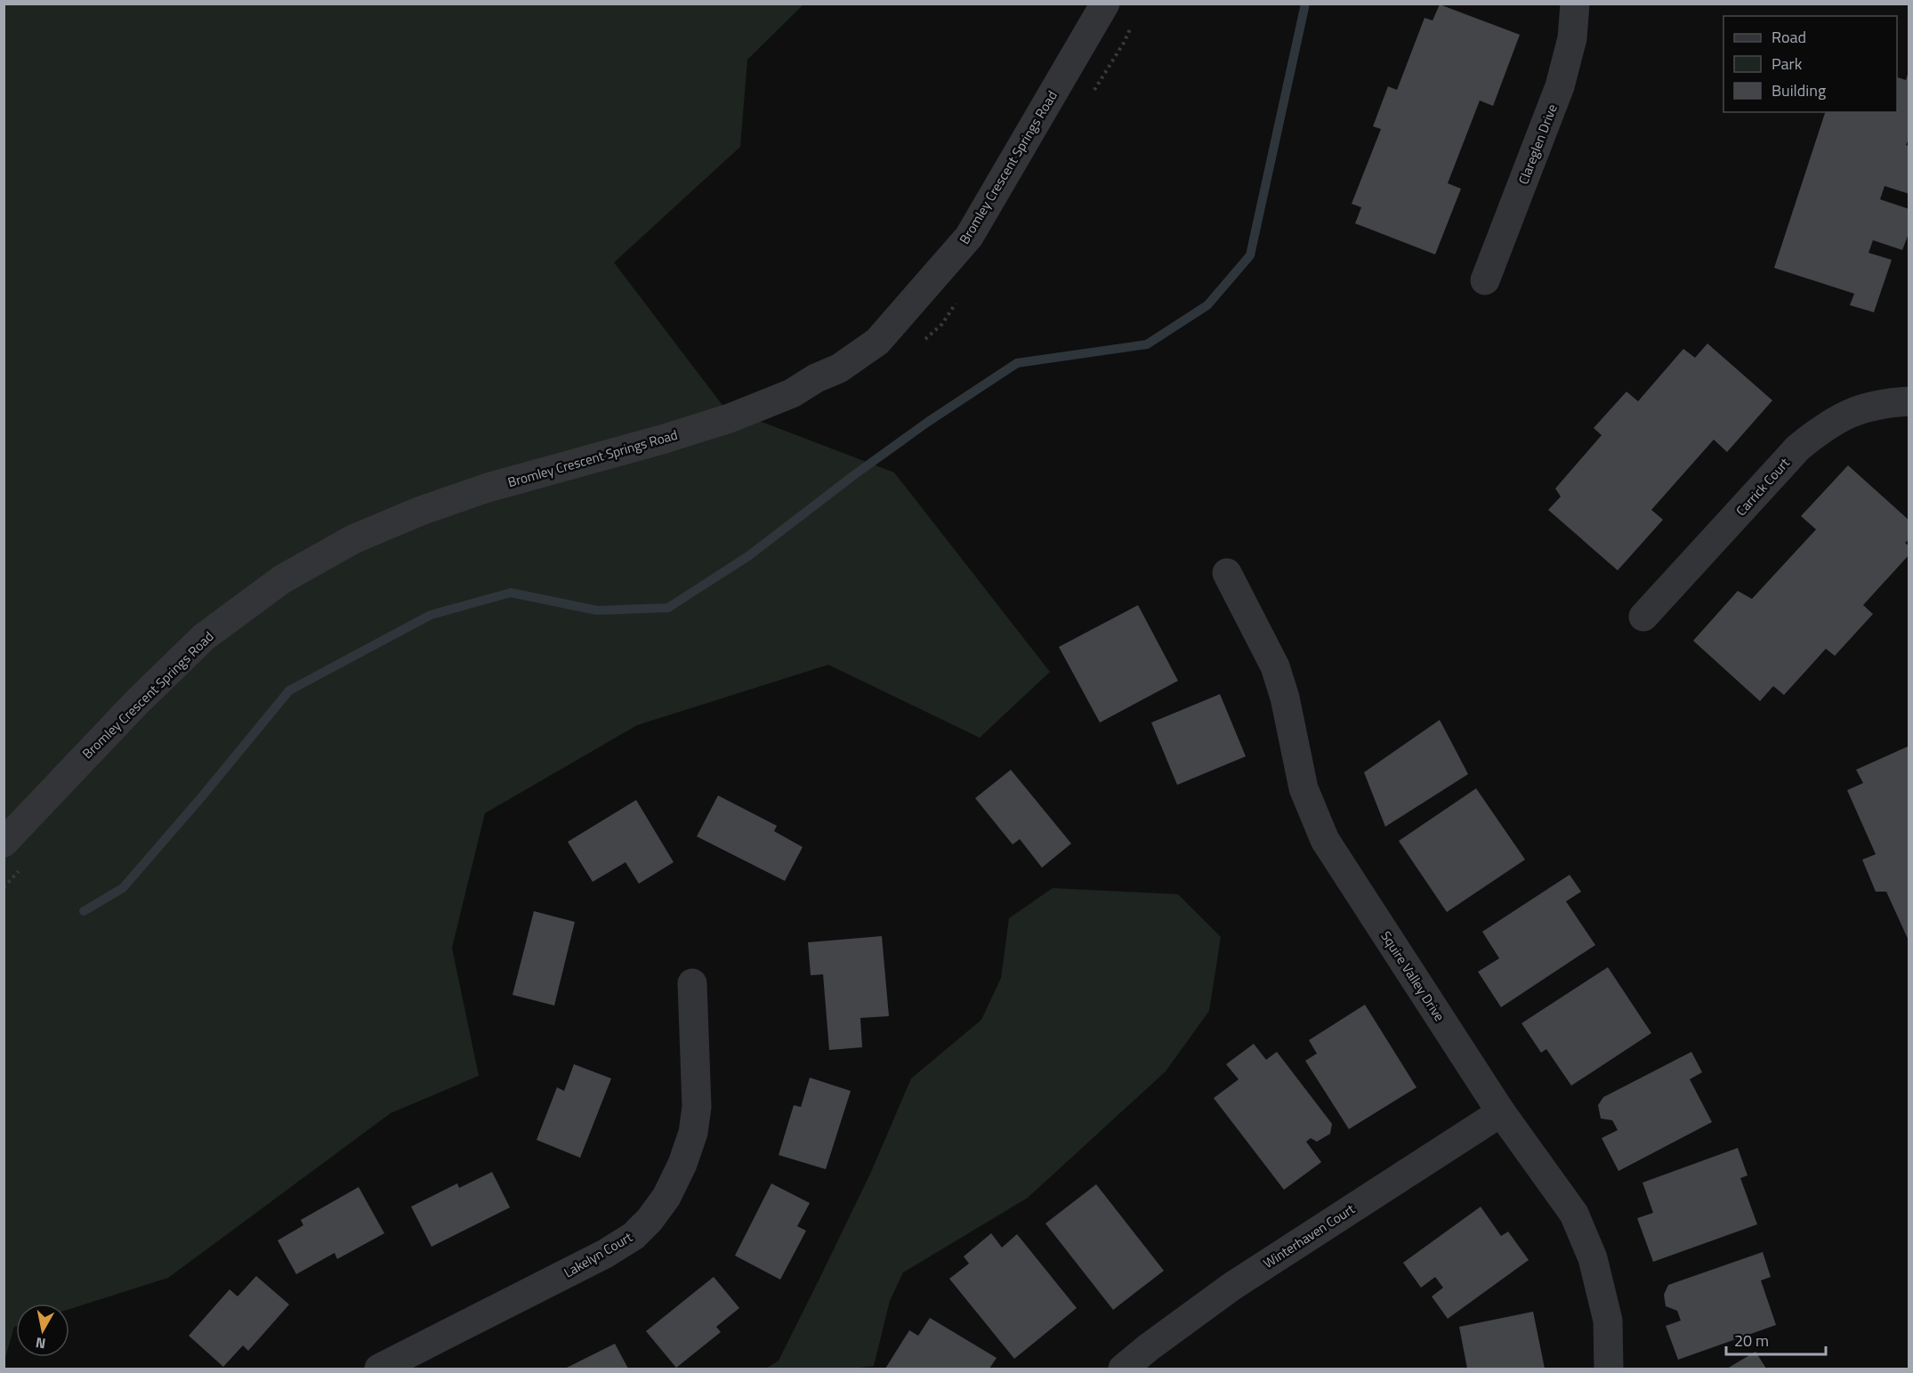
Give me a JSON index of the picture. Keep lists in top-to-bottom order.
{
  "streets": {
    "street": [
      "Clareglen Drive",
      "Bromley Crescent Springs Road",
      "Carrick Court",
      "Squire Valley Drive",
      "Winterhaven Court",
      "Lakelyn Court"
    ]
  },
  "crossings": [
    ["Squire Valley Drive", "Winterhaven Court"]
  ],
  "legend": ["Road", "Park", "Building"],
  "scale_bar": "20 m",
  "north": "bottom"
}
